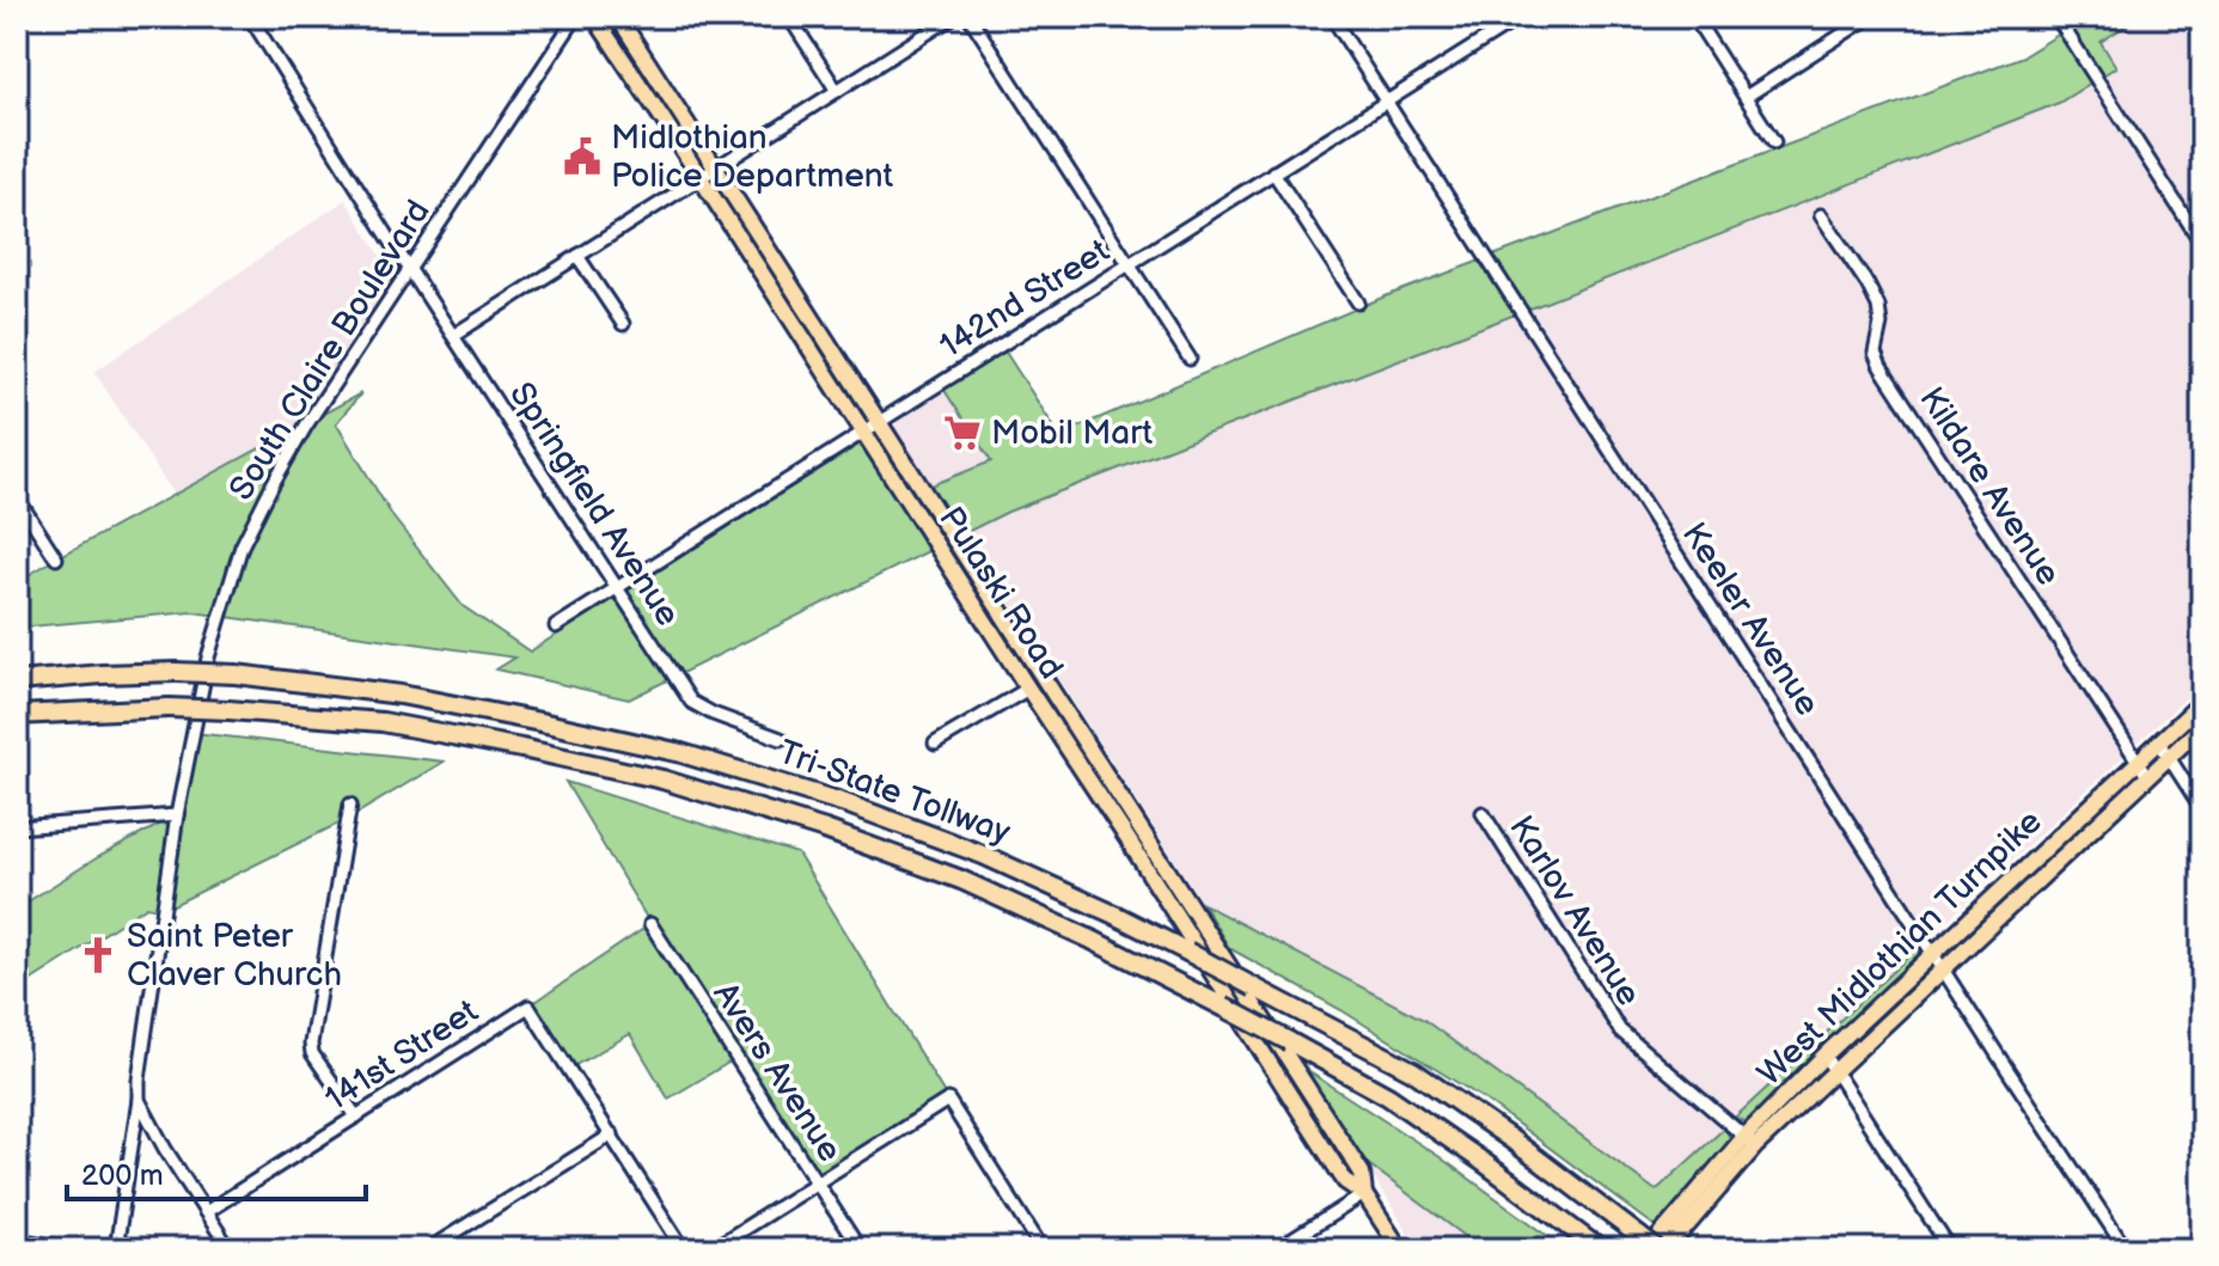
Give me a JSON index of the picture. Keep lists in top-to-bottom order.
{
  "streets": {
    "highway": ["Tri-State Tollway"],
    "main road": ["Pulaski Road", "West Midlothian Turnpike"],
    "street": [
      "142nd Street",
      "South Claire Boulevard",
      "Kildare Avenue",
      "Springfield Avenue",
      "Keeler Avenue",
      "Karlov Avenue",
      "141st Street",
      "Avers Avenue"
    ]
  },
  "crossings": [
    ["142nd Street", "Springfield Avenue"],
    ["142nd Street", "Pulaski Road"],
    ["142nd Street", "Keeler Avenue"],
    ["South Claire Boulevard", "Springfield Avenue"],
    ["Kildare Avenue", "West Midlothian Turnpike"],
    ["Keeler Avenue", "West Midlothian Turnpike"],
    ["Tri-State Tollway", "West Midlothian Turnpike"],
    ["Karlov Avenue", "West Midlothian Turnpike"]
  ],
  "places": {
    "public building": ["Midlothian Police Department"],
    "supermarket": ["Mobil Mart"],
    "church": ["Saint Peter Claver Church"]
  },
  "scale_bar": "200 m"
}
